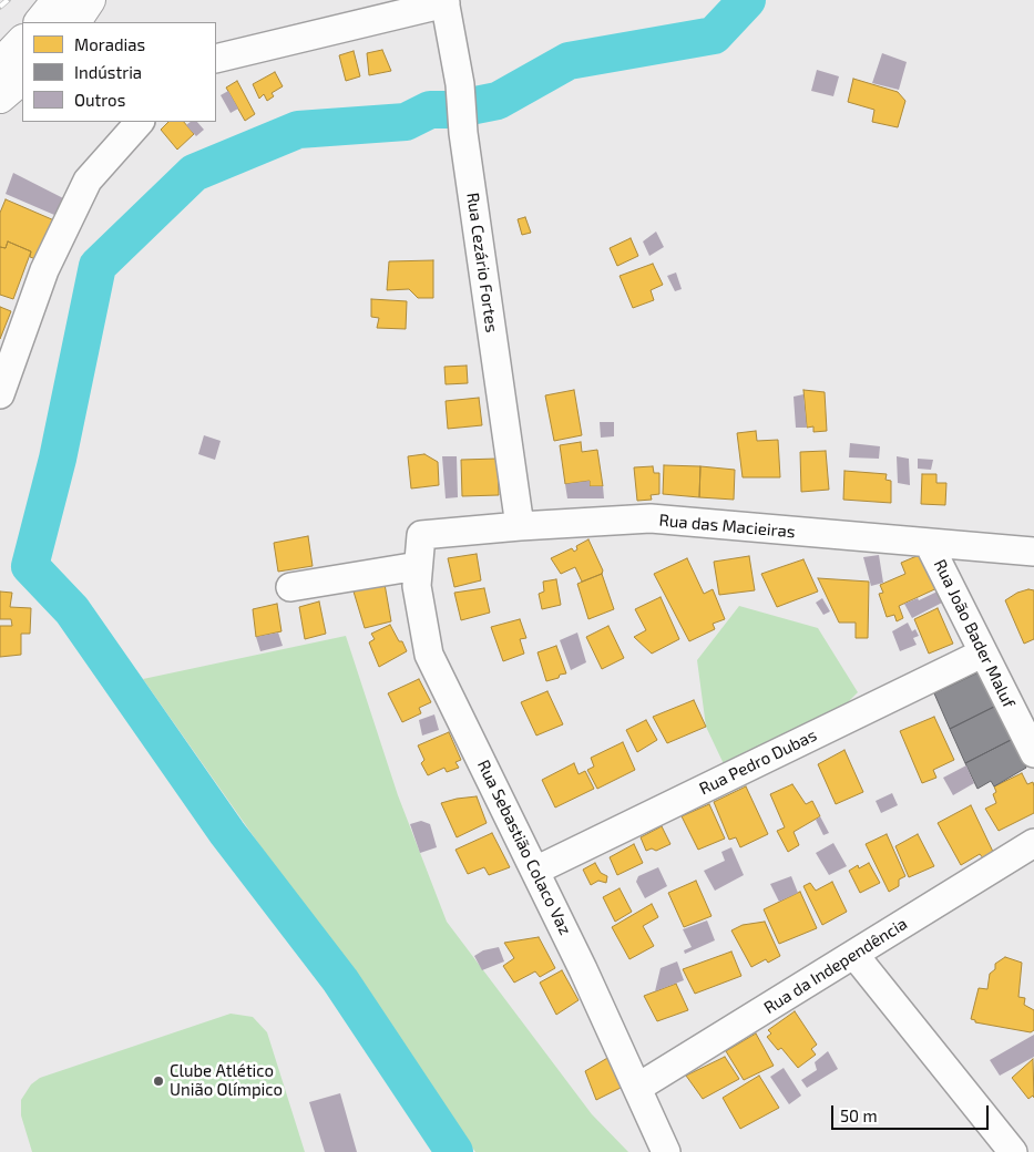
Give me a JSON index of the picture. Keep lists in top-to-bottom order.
{
  "streets": {
    "street": [
      "Rua Cezário Fortes",
      "Rua das Macieiras",
      "Rua João Bader Maluf",
      "Rua Pedro Dubas",
      "Rua Sebastião Colaco Vaz",
      "Rua da Independência"
    ]
  },
  "crossings": [
    ["Rua Cezário Fortes", "Rua das Macieiras"],
    ["Rua das Macieiras", "Rua João Bader Maluf"],
    ["Rua das Macieiras", "Rua Sebastião Colaco Vaz"],
    ["Rua João Bader Maluf", "Rua Pedro Dubas"],
    ["Rua Pedro Dubas", "Rua Sebastião Colaco Vaz"],
    ["Rua Sebastião Colaco Vaz", "Rua da Independência"]
  ],
  "places": ["Clube Atlético União Olímpico"],
  "legend": ["Moradias", "Indústria", "Outros"],
  "scale_bar": "50 m"
}
